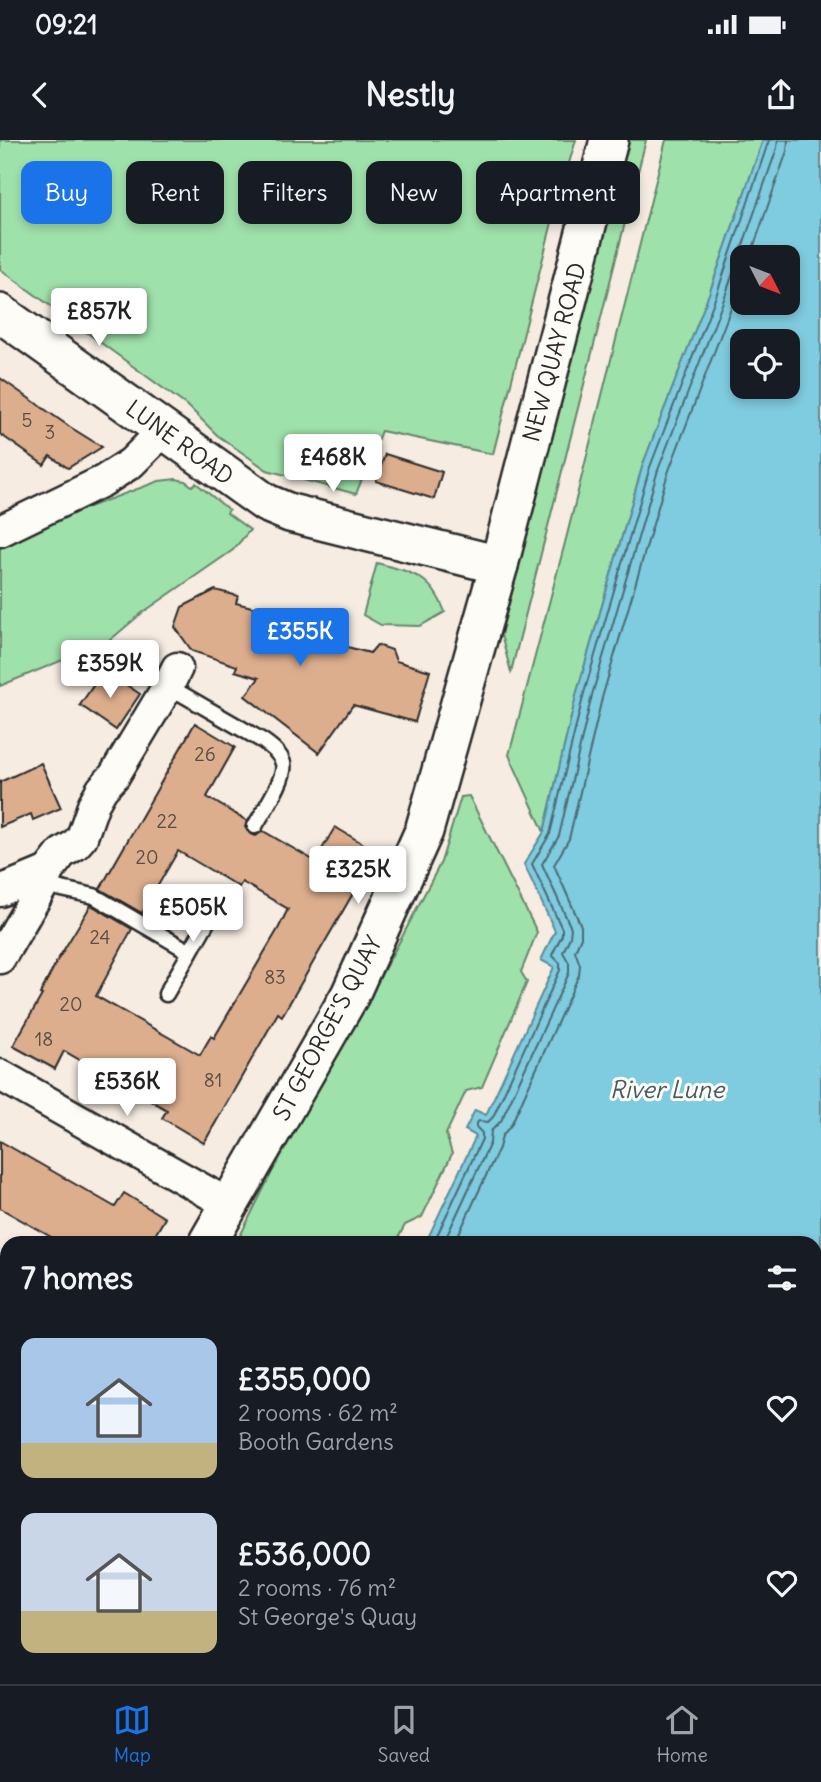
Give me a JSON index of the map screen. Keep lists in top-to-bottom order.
{
  "streets": {
    "street": ["NEW QUAY ROAD", "LUNE ROAD", "ST GEORGE'S QUAY"]
  },
  "crossings": [
    ["NEW QUAY ROAD", "LUNE ROAD"],
    ["NEW QUAY ROAD", "ST GEORGE'S QUAY"],
    ["LUNE ROAD", "ST GEORGE'S QUAY"]
  ],
  "water": ["River Lune"],
  "house_numbers": [
    "5",
    "3",
    "26",
    "22",
    "20",
    "24",
    "83",
    "20",
    "18",
    "81"
  ],
  "north": "bottom right",
  "page": {
    "status": "09:21",
    "header": "Nestly",
    "chip": [
      "Buy",
      "Rent",
      "Filters",
      "New",
      "Apartment"
    ],
    "price": [
      "£857K",
      "£468K",
      "£355K",
      "£359K",
      "£325K",
      "£505K",
      "£536K"
    ],
    "heading": "7 homes",
    "list": [
      {
        "name": "£355,000",
        "note": "2 rooms · 62 m² · Booth Gardens"
      },
      {
        "name": "£536,000",
        "note": "2 rooms · 76 m² · St George's Quay"
      }
    ],
    "tabs": ["Map", "Saved", "Home"]
  }
}
